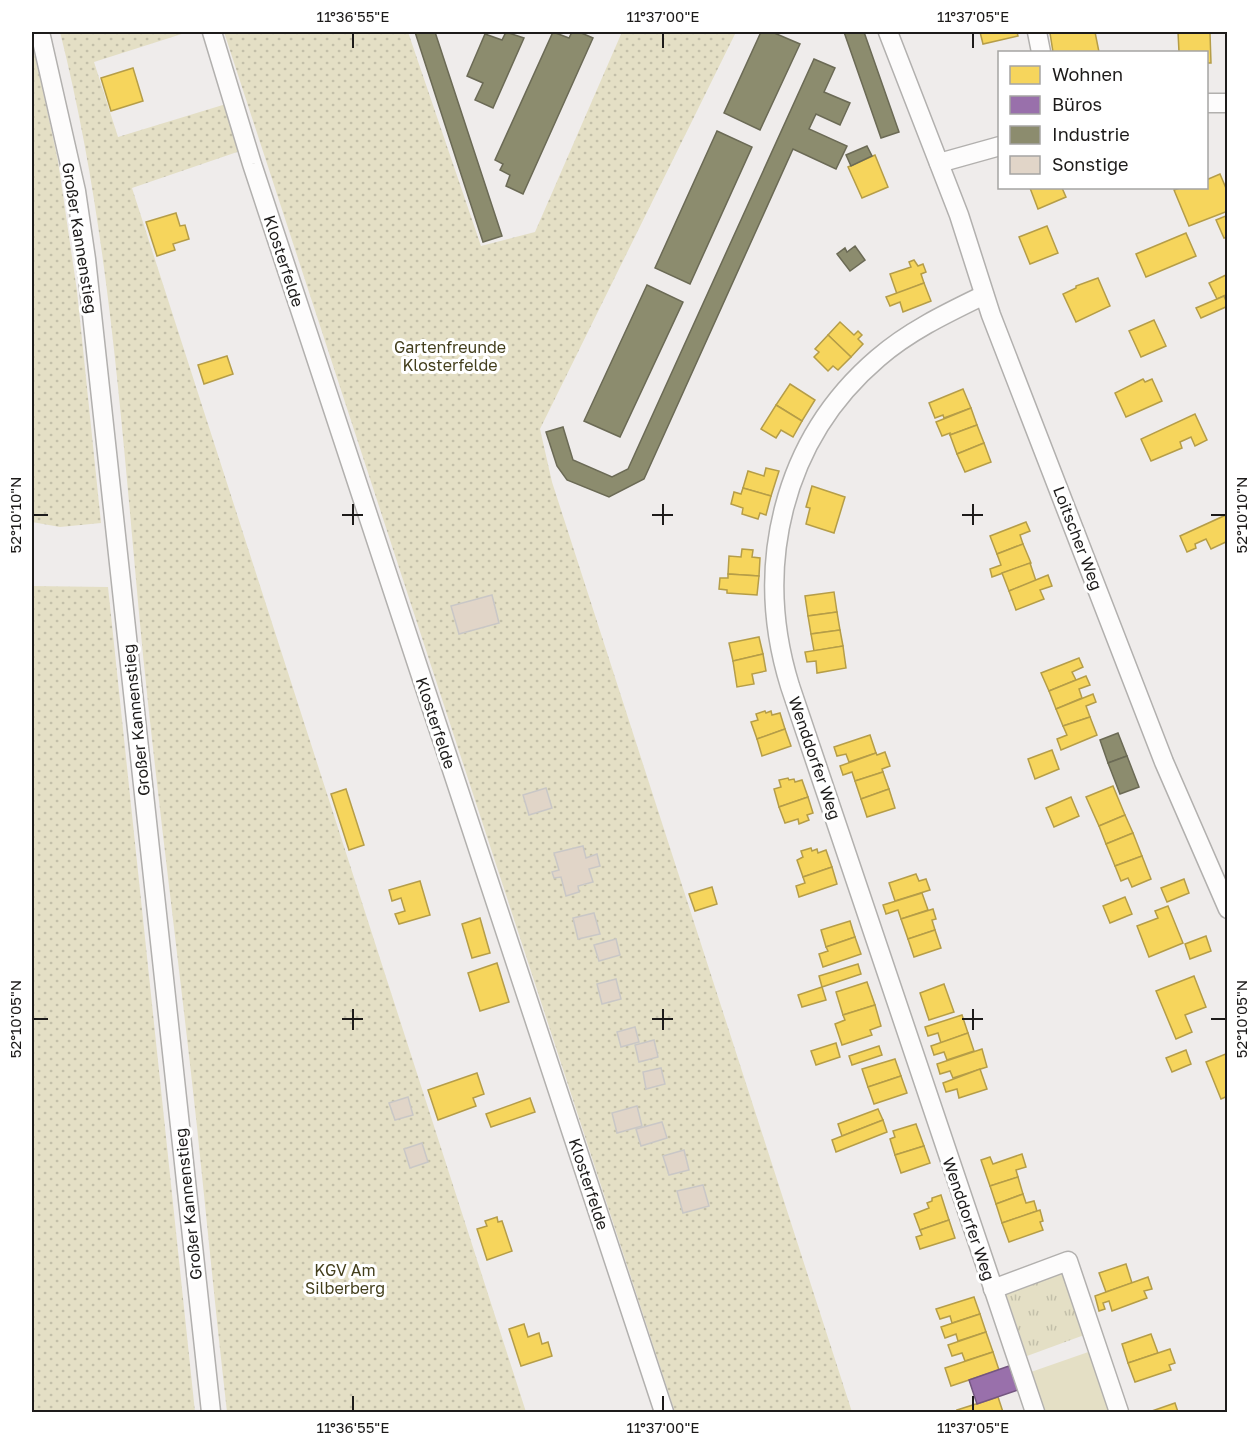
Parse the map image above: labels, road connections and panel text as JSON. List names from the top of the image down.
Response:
{
  "streets": {
    "street": [
      "Großer Kannenstieg",
      "Klosterfelde",
      "Loitscher Weg",
      "Wenddorfer Weg"
    ]
  },
  "crossings": [
    ["Loitscher Weg", "Wenddorfer Weg"]
  ],
  "parks": ["Gartenfreunde Klosterfelde", "KGV Am Silberberg"],
  "legend": [
    "Wohnen",
    "Büros",
    "Industrie",
    "Sonstige"
  ],
  "coordinates": [
    "11°36'55\"E",
    "11°37'00\"E",
    "11°37'05\"E",
    "52°10'10\"N",
    "52°10'05\"N"
  ]
}
